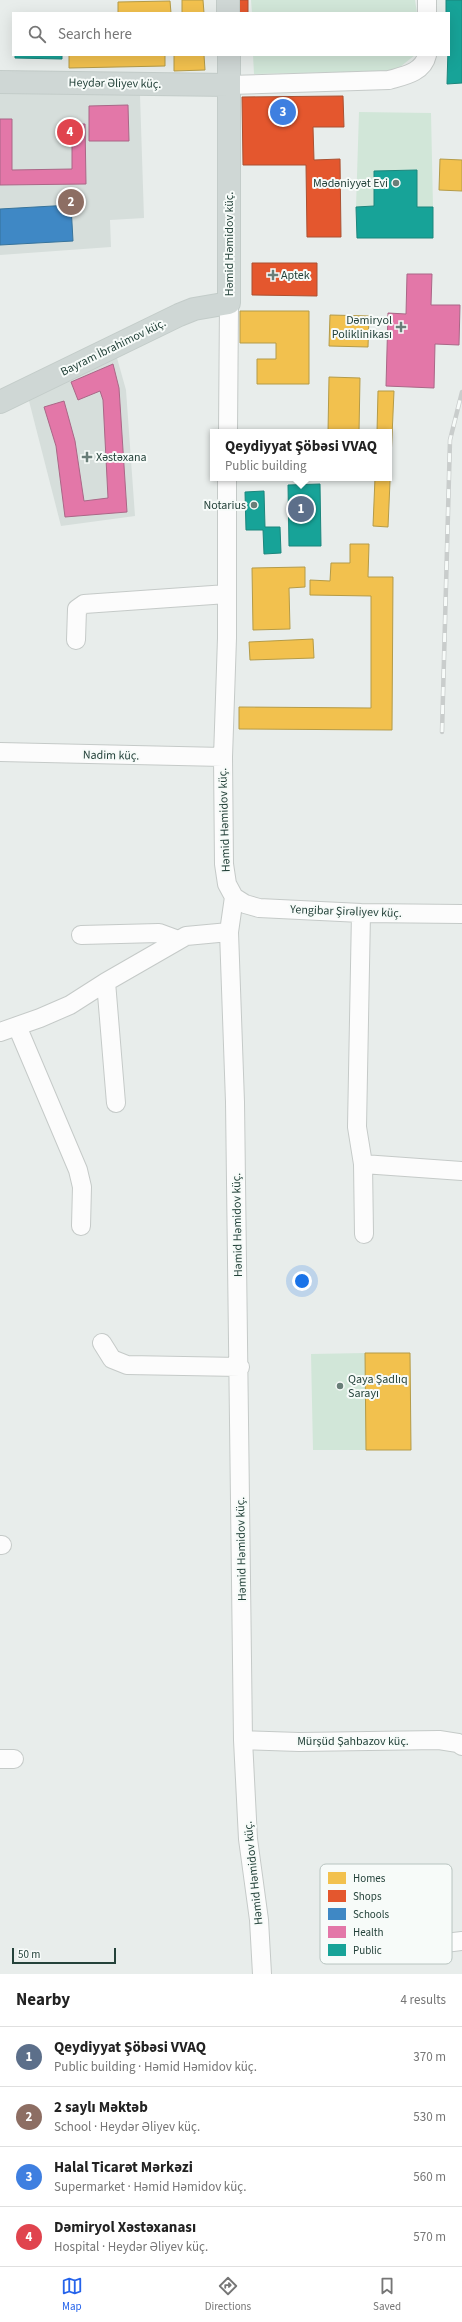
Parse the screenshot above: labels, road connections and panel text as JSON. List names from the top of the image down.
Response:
{
  "streets": {
    "main road": ["Heydər Əliyev küç.", "Həmid Həmidov küç.", "Bayram İbrahimov küç."],
    "street": ["Nadim küç.", "Yengibar Şirəliyev küç.", "Mürşüd Şahbazov küç."]
  },
  "crossings": [
    ["Heydər Əliyev küç.", "Həmid Həmidov küç."],
    ["Həmid Həmidov küç.", "Bayram İbrahimov küç."],
    ["Həmid Həmidov küç.", "Nadim küç."],
    ["Həmid Həmidov küç.", "Yengibar Şirəliyev küç."],
    ["Həmid Həmidov küç.", "Mürşüd Şahbazov küç."]
  ],
  "places": {
    "other": ["Mədəniyyət Evi", "Notarius", "Qaya Şadlıq Sarayı"],
    "health": ["Aptek", "Dəmiryol Poliklinikası", "Xəstəxana"]
  },
  "legend": [
    "Homes",
    "Shops",
    "Schools",
    "Health",
    "Public"
  ],
  "scale_bar": "50 m",
  "page": {
    "search": "Search here",
    "pins": [
      "3",
      "4",
      "2",
      "1"
    ],
    "popup": ["Qeydiyyat Şöbəsi VVAQ", "Public building"],
    "scale": "50 m",
    "heading": ["Nearby", "4 results"],
    "list": [
      {
        "mark": "1",
        "name": "Qeydiyyat Şöbəsi VVAQ",
        "note": "Public building · Həmid Həmidov küç.",
        "value": "370 m"
      },
      {
        "mark": "2",
        "name": "2 saylı Məktəb",
        "note": "School · Heydər Əliyev küç.",
        "value": "530 m"
      },
      {
        "mark": "3",
        "name": "Halal Ticarət Mərkəzi",
        "note": "Supermarket · Həmid Həmidov küç.",
        "value": "560 m"
      },
      {
        "mark": "4",
        "name": "Dəmiryol Xəstəxanası",
        "note": "Hospital · Heydər Əliyev küç.",
        "value": "570 m"
      }
    ],
    "nav": ["Map", "Directions", "Saved"]
  }
}
